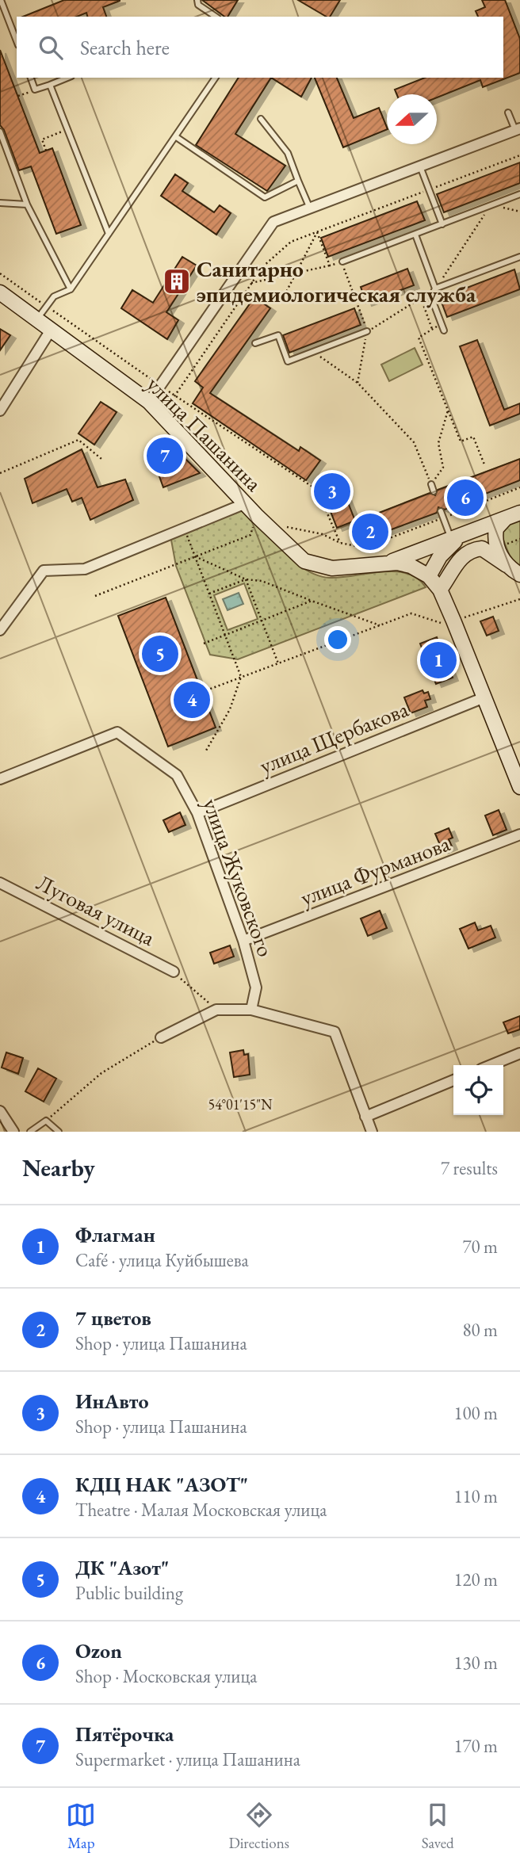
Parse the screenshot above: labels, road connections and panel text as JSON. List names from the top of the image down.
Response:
{
  "streets": {
    "main road": ["улица Пашанина"],
    "street": [
      "улица Щербакова",
      "улица Фурманова",
      "улица Жуковского",
      "Луговая улица"
    ]
  },
  "crossings": [
    ["улица Щербакова", "улица Жуковского"],
    ["улица Фурманова", "улица Жуковского"]
  ],
  "places": {
    "building": ["Санитарно эпидемиологическая служба"]
  },
  "north": "left",
  "page": {
    "search": "Search here",
    "pins": [
      "7",
      "3",
      "6",
      "2",
      "5",
      "1",
      "4"
    ],
    "heading": ["Nearby", "7 results"],
    "list": [
      {
        "mark": "1",
        "name": "Флагман",
        "note": "Café · улица Куйбышева",
        "value": "70 m"
      },
      {
        "mark": "2",
        "name": "7 цветов",
        "note": "Shop · улица Пашанина",
        "value": "80 m"
      },
      {
        "mark": "3",
        "name": "ИнАвто",
        "note": "Shop · улица Пашанина",
        "value": "100 m"
      },
      {
        "mark": "4",
        "name": "КДЦ НАК \"АЗОТ\"",
        "note": "Theatre · Малая Московская улица",
        "value": "110 m"
      },
      {
        "mark": "5",
        "name": "ДК \"Азот\"",
        "note": "Public building",
        "value": "120 m"
      },
      {
        "mark": "6",
        "name": "Ozon",
        "note": "Shop · Московская улица",
        "value": "130 m"
      },
      {
        "mark": "7",
        "name": "Пятёрочка",
        "note": "Supermarket · улица Пашанина",
        "value": "170 m"
      }
    ],
    "nav": ["Map", "Directions", "Saved"]
  },
  "coordinates": ["54°01'15\"N"]
}
